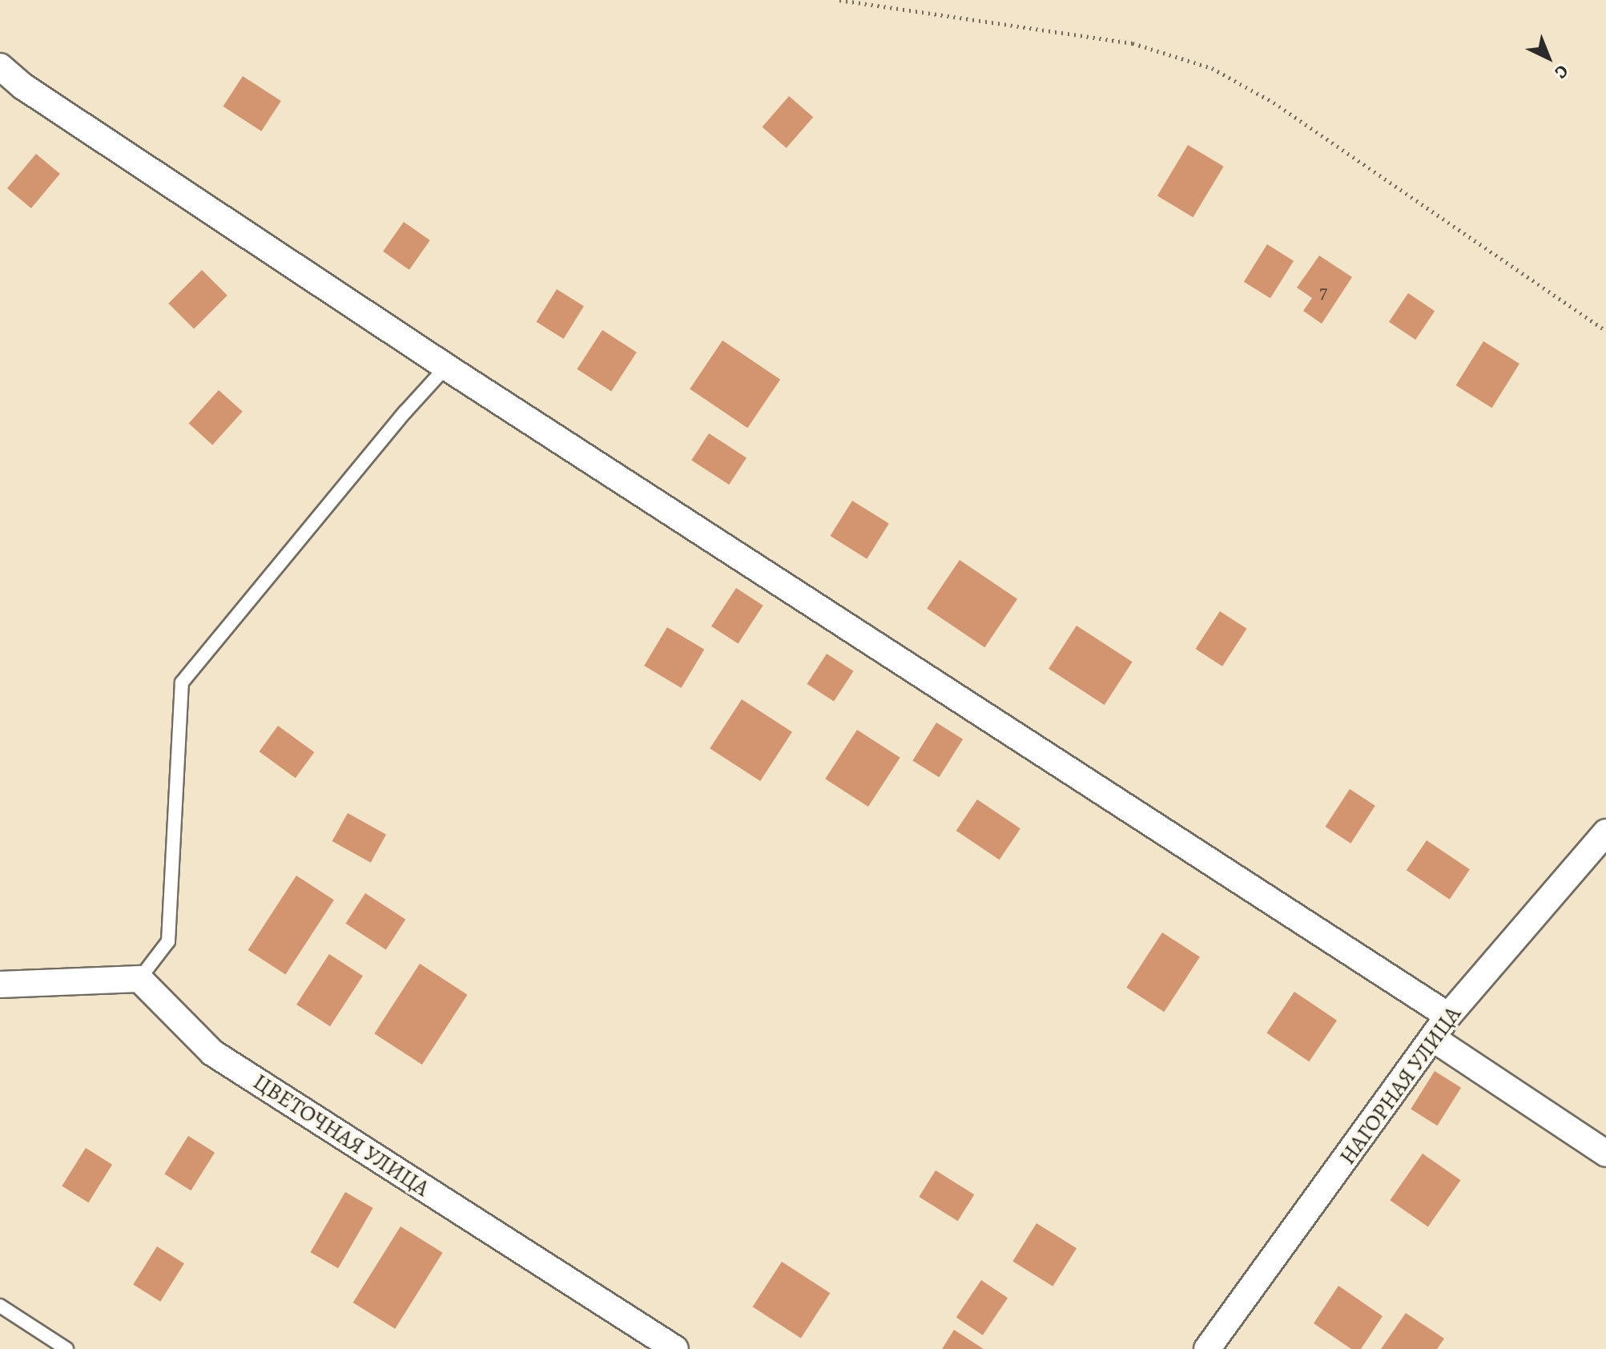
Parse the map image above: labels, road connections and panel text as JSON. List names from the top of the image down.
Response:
{
  "streets": {
    "street": ["НАГОРНАЯ УЛИЦА", "ЦВЕТОЧНАЯ УЛИЦА"]
  },
  "house_numbers": ["7"],
  "north": "bottom right"
}
